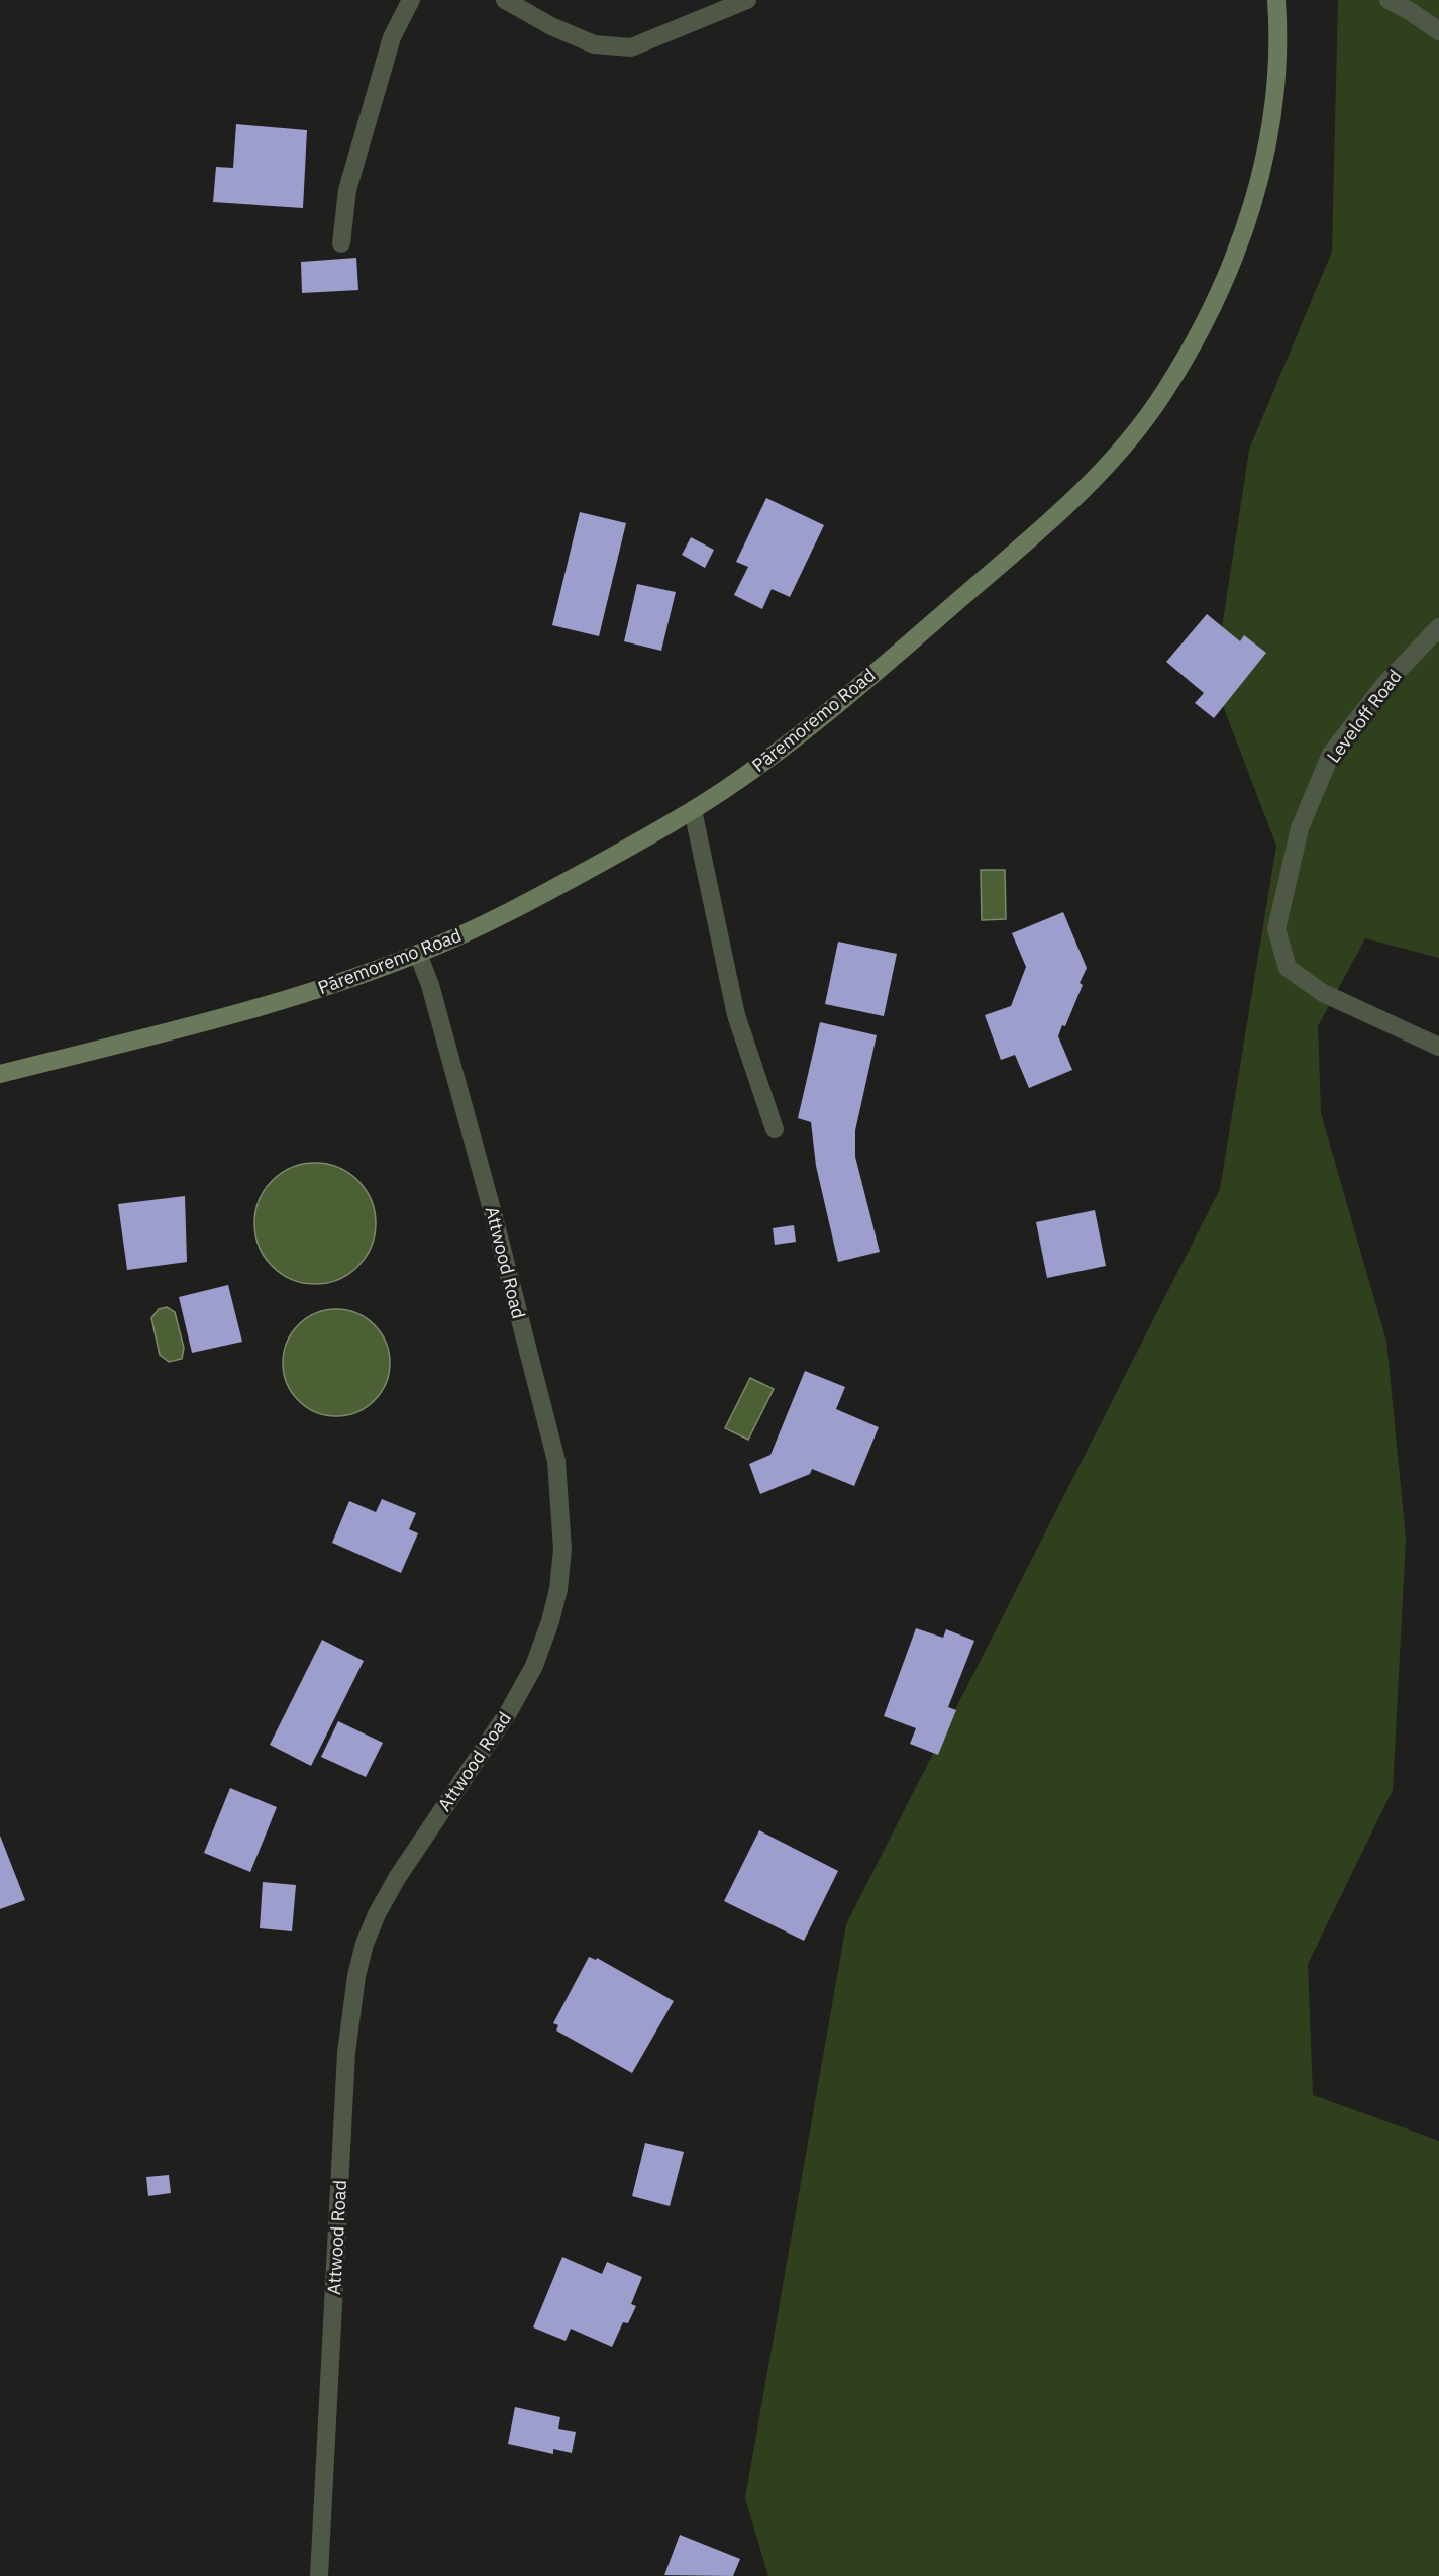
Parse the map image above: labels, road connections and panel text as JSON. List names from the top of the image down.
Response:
{
  "streets": {
    "street": ["Leveloff Road", "Pāremoremo Road", "Attwood Road"]
  },
  "crossings": [
    ["Pāremoremo Road", "Attwood Road"]
  ]
}
